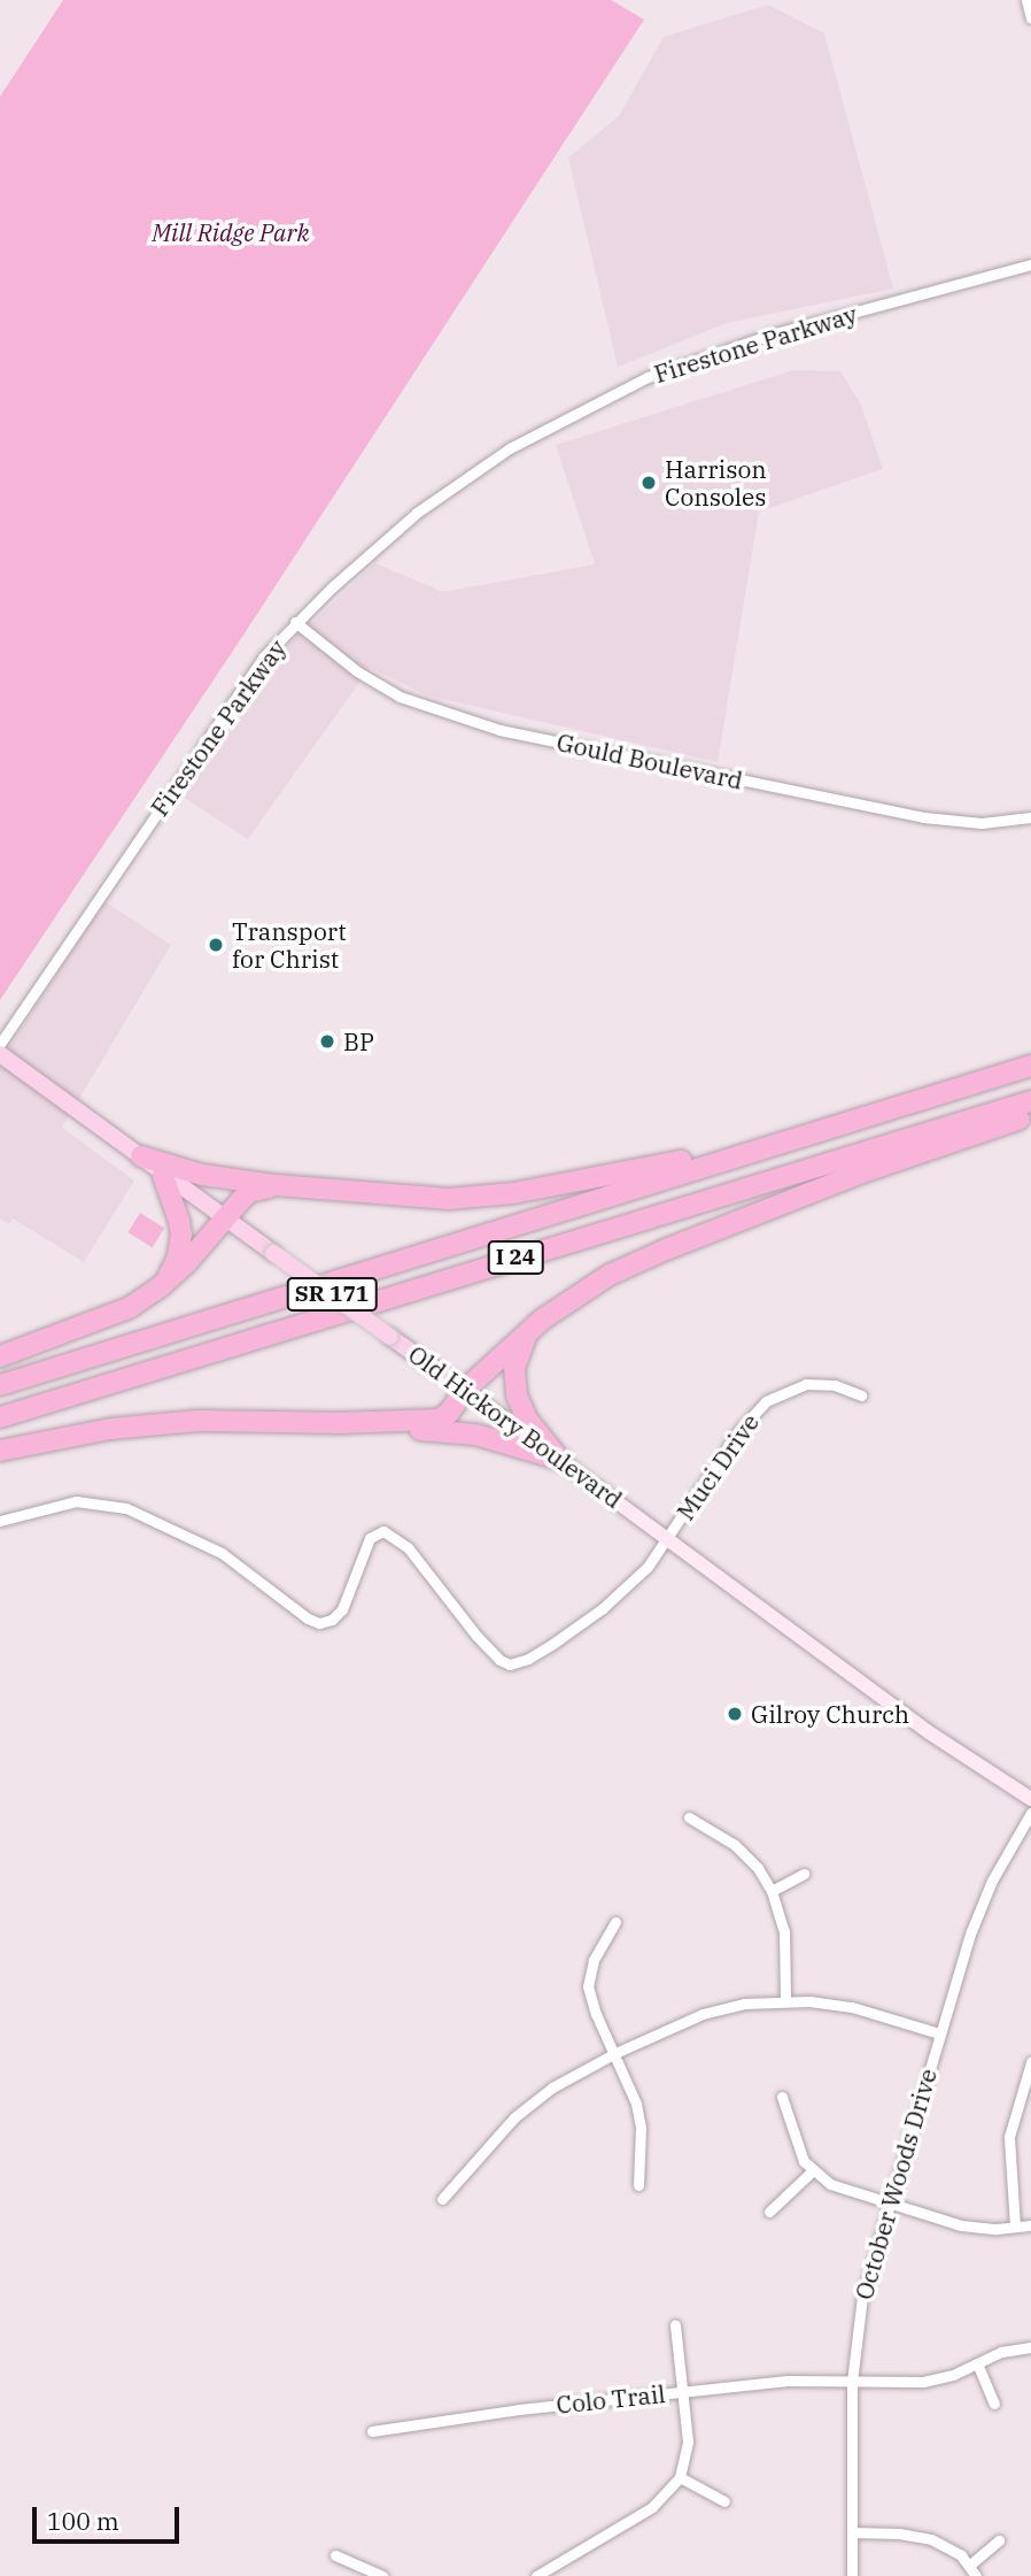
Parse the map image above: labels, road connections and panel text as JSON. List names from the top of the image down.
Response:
{
  "streets": {
    "highway": ["I 24"],
    "main road": ["SR 171", "Old Hickory Boulevard"],
    "street": [
      "Firestone Parkway",
      "Gould Boulevard",
      "Muci Drive",
      "October Woods Drive",
      "Colo Trail"
    ]
  },
  "crossings": [
    ["Firestone Parkway", "Gould Boulevard"],
    ["Old Hickory Boulevard", "Muci Drive"],
    ["October Woods Drive", "Colo Trail"]
  ],
  "parks": ["Mill Ridge Park"],
  "places": [
    "Harrison Consoles",
    "Transport for Christ",
    "BP",
    "Gilroy Church"
  ],
  "scale_bar": "100 m"
}
